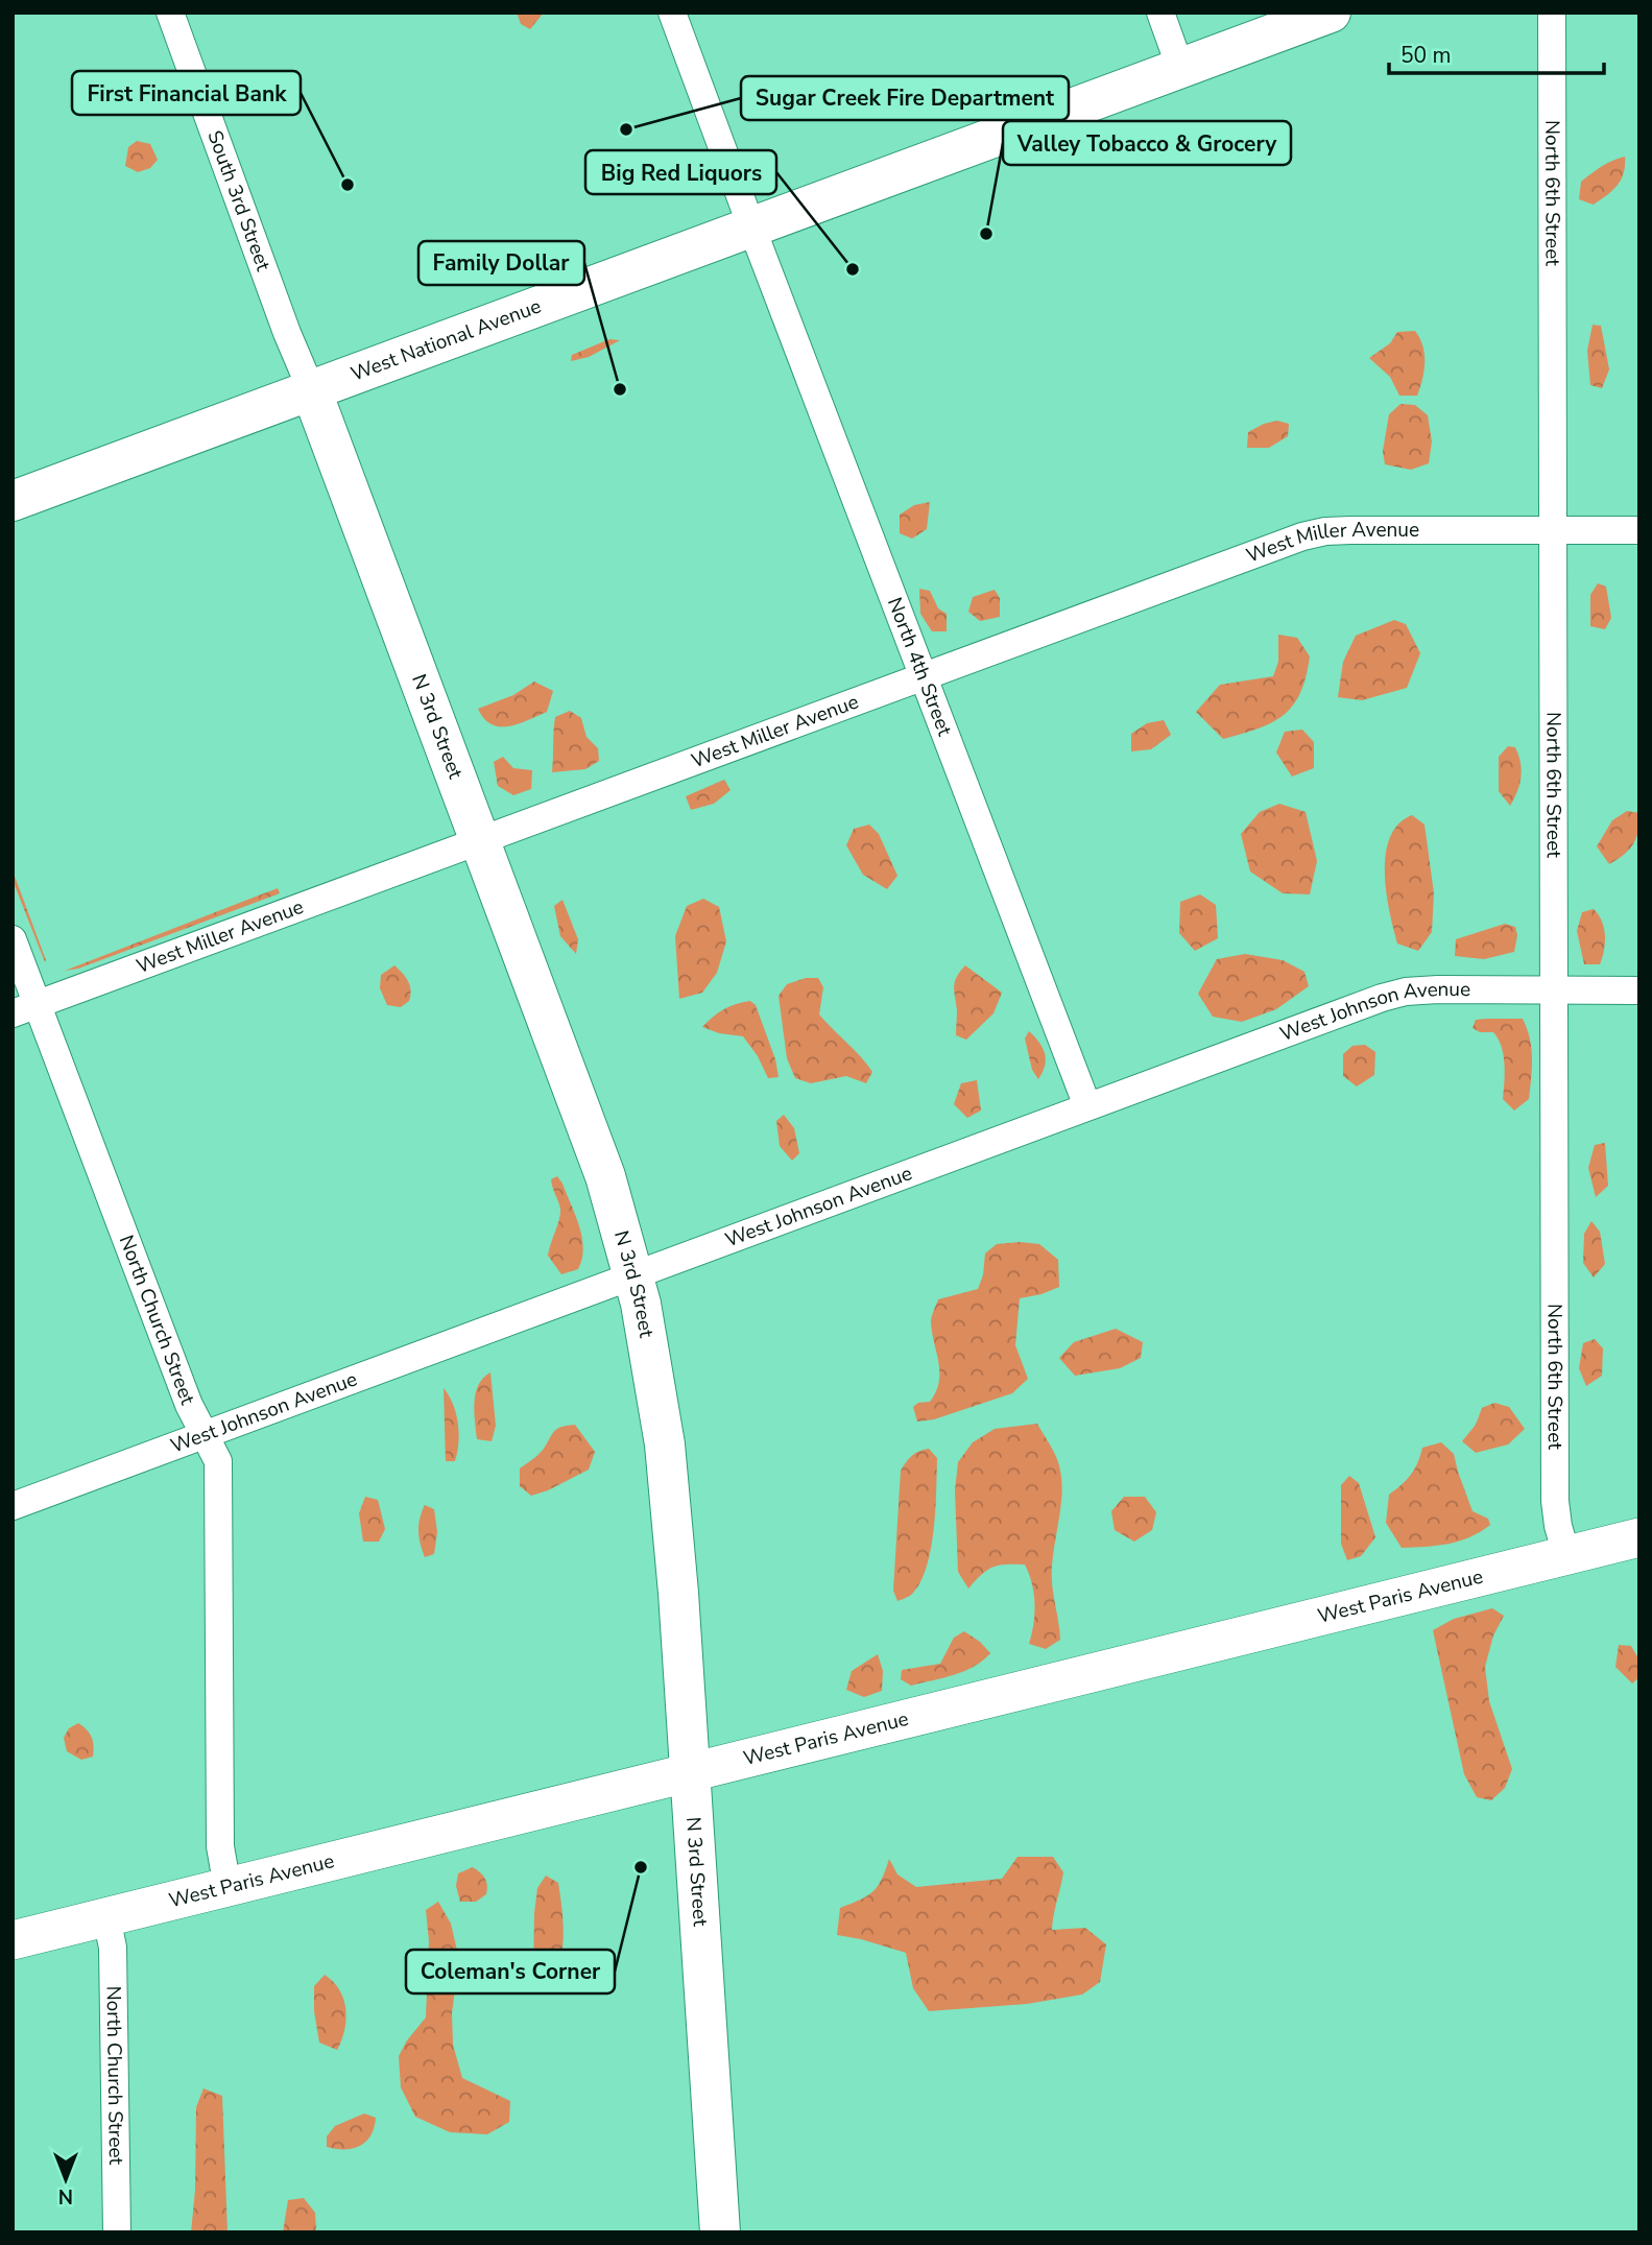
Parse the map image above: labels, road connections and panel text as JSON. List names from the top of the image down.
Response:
{
  "streets": {
    "main road": ["West National Avenue", "N 3rd Street", "West Paris Avenue"],
    "street": [
      "North 6th Street",
      "South 3rd Street",
      "West Miller Avenue",
      "North 4th Street",
      "West Johnson Avenue",
      "North Church Street"
    ]
  },
  "crossings": [
    ["North 6th Street", "West Miller Avenue"],
    ["North 6th Street", "West Johnson Avenue"],
    ["North 6th Street", "West Paris Avenue"],
    ["South 3rd Street", "West National Avenue"],
    ["South 3rd Street", "N 3rd Street"],
    ["West National Avenue", "North 4th Street"],
    ["West National Avenue", "N 3rd Street"],
    ["West Miller Avenue", "North 4th Street"],
    ["West Miller Avenue", "N 3rd Street"],
    ["West Miller Avenue", "North Church Street"],
    ["North 4th Street", "West Johnson Avenue"],
    ["N 3rd Street", "West Johnson Avenue"],
    ["N 3rd Street", "West Paris Avenue"],
    ["West Johnson Avenue", "North Church Street"],
    ["North Church Street", "West Paris Avenue"]
  ],
  "places": [
    "Sugar Creek Fire Department",
    "First Financial Bank",
    "Valley Tobacco & Grocery",
    "Big Red Liquors",
    "Family Dollar",
    "Coleman's Corner"
  ],
  "scale_bar": "50 m",
  "north": "bottom"
}
